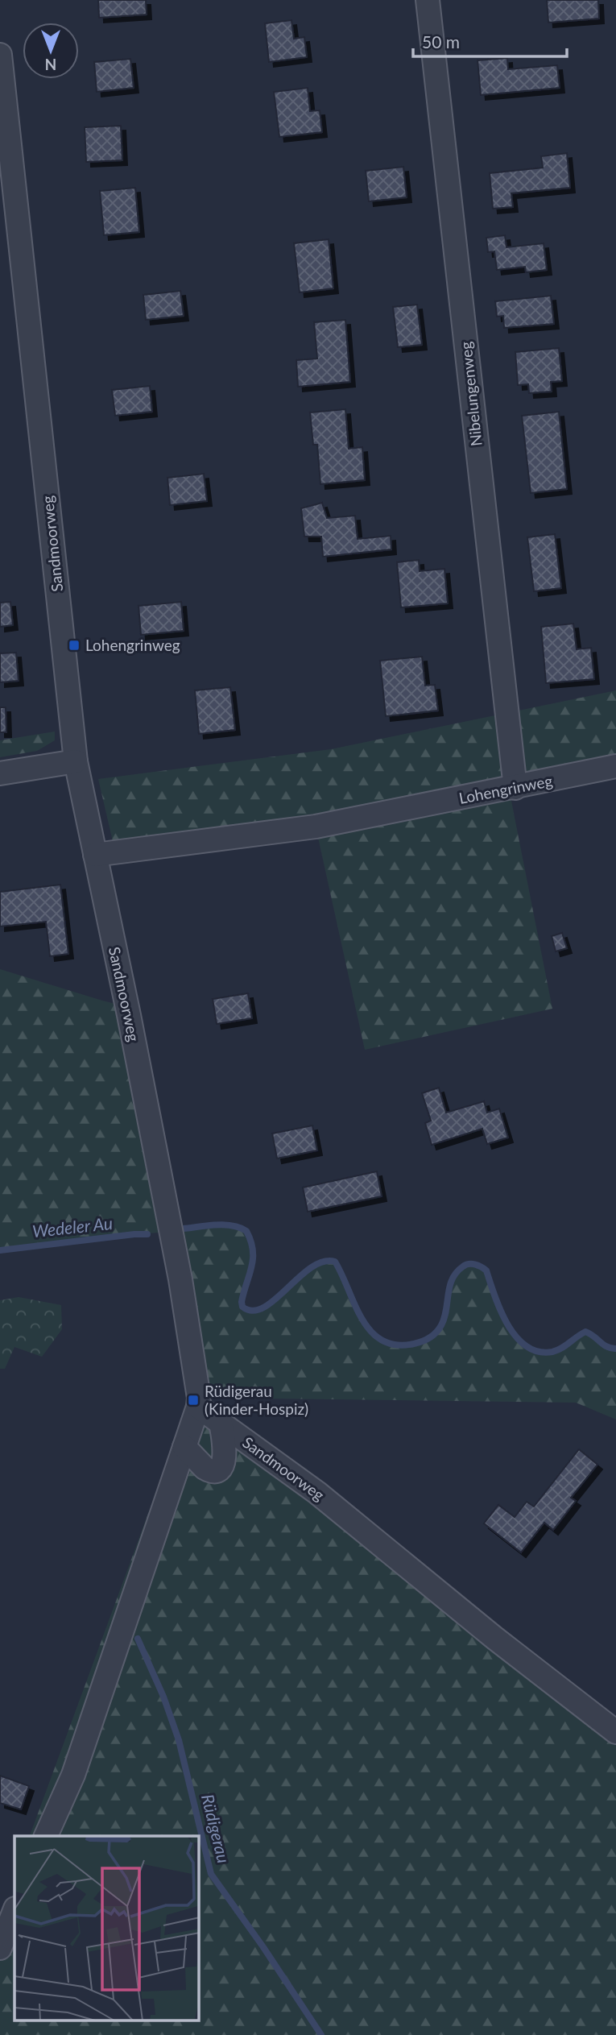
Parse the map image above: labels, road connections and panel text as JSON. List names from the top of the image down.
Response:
{
  "streets": {
    "street": ["Nibelungenweg", "Sandmoorweg", "Lohengrinweg"]
  },
  "crossings": [
    ["Nibelungenweg", "Lohengrinweg"],
    ["Sandmoorweg", "Lohengrinweg"]
  ],
  "water": ["Wedeler Au", "Rüdigerau"],
  "places": {
    "transit": ["Lohengrinweg", "Rüdigerau (Kinder-Hospiz)"]
  },
  "scale_bar": "50 m",
  "north": "bottom"
}
